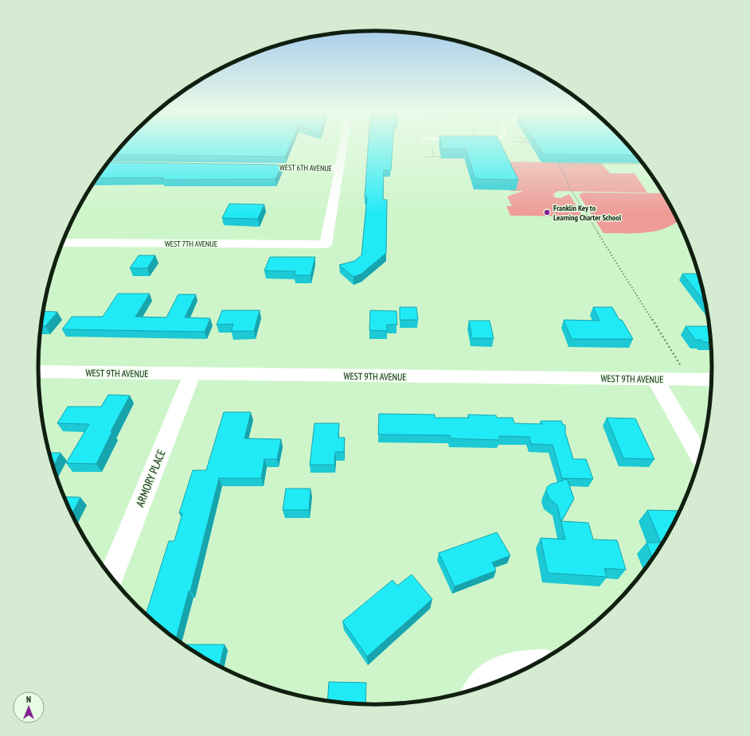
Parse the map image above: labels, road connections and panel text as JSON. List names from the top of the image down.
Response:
{
  "streets": {
    "street": [
      "WEST 6TH AVENUE",
      "WEST 7TH AVENUE",
      "WEST 9TH AVENUE",
      "ARMORY PLACE"
    ]
  },
  "crossings": [
    ["WEST 6TH AVENUE", "WEST 7TH AVENUE"],
    ["WEST 9TH AVENUE", "ARMORY PLACE"]
  ],
  "places": ["Franklin Key to Learning Charter School"],
  "north": "top"
}
